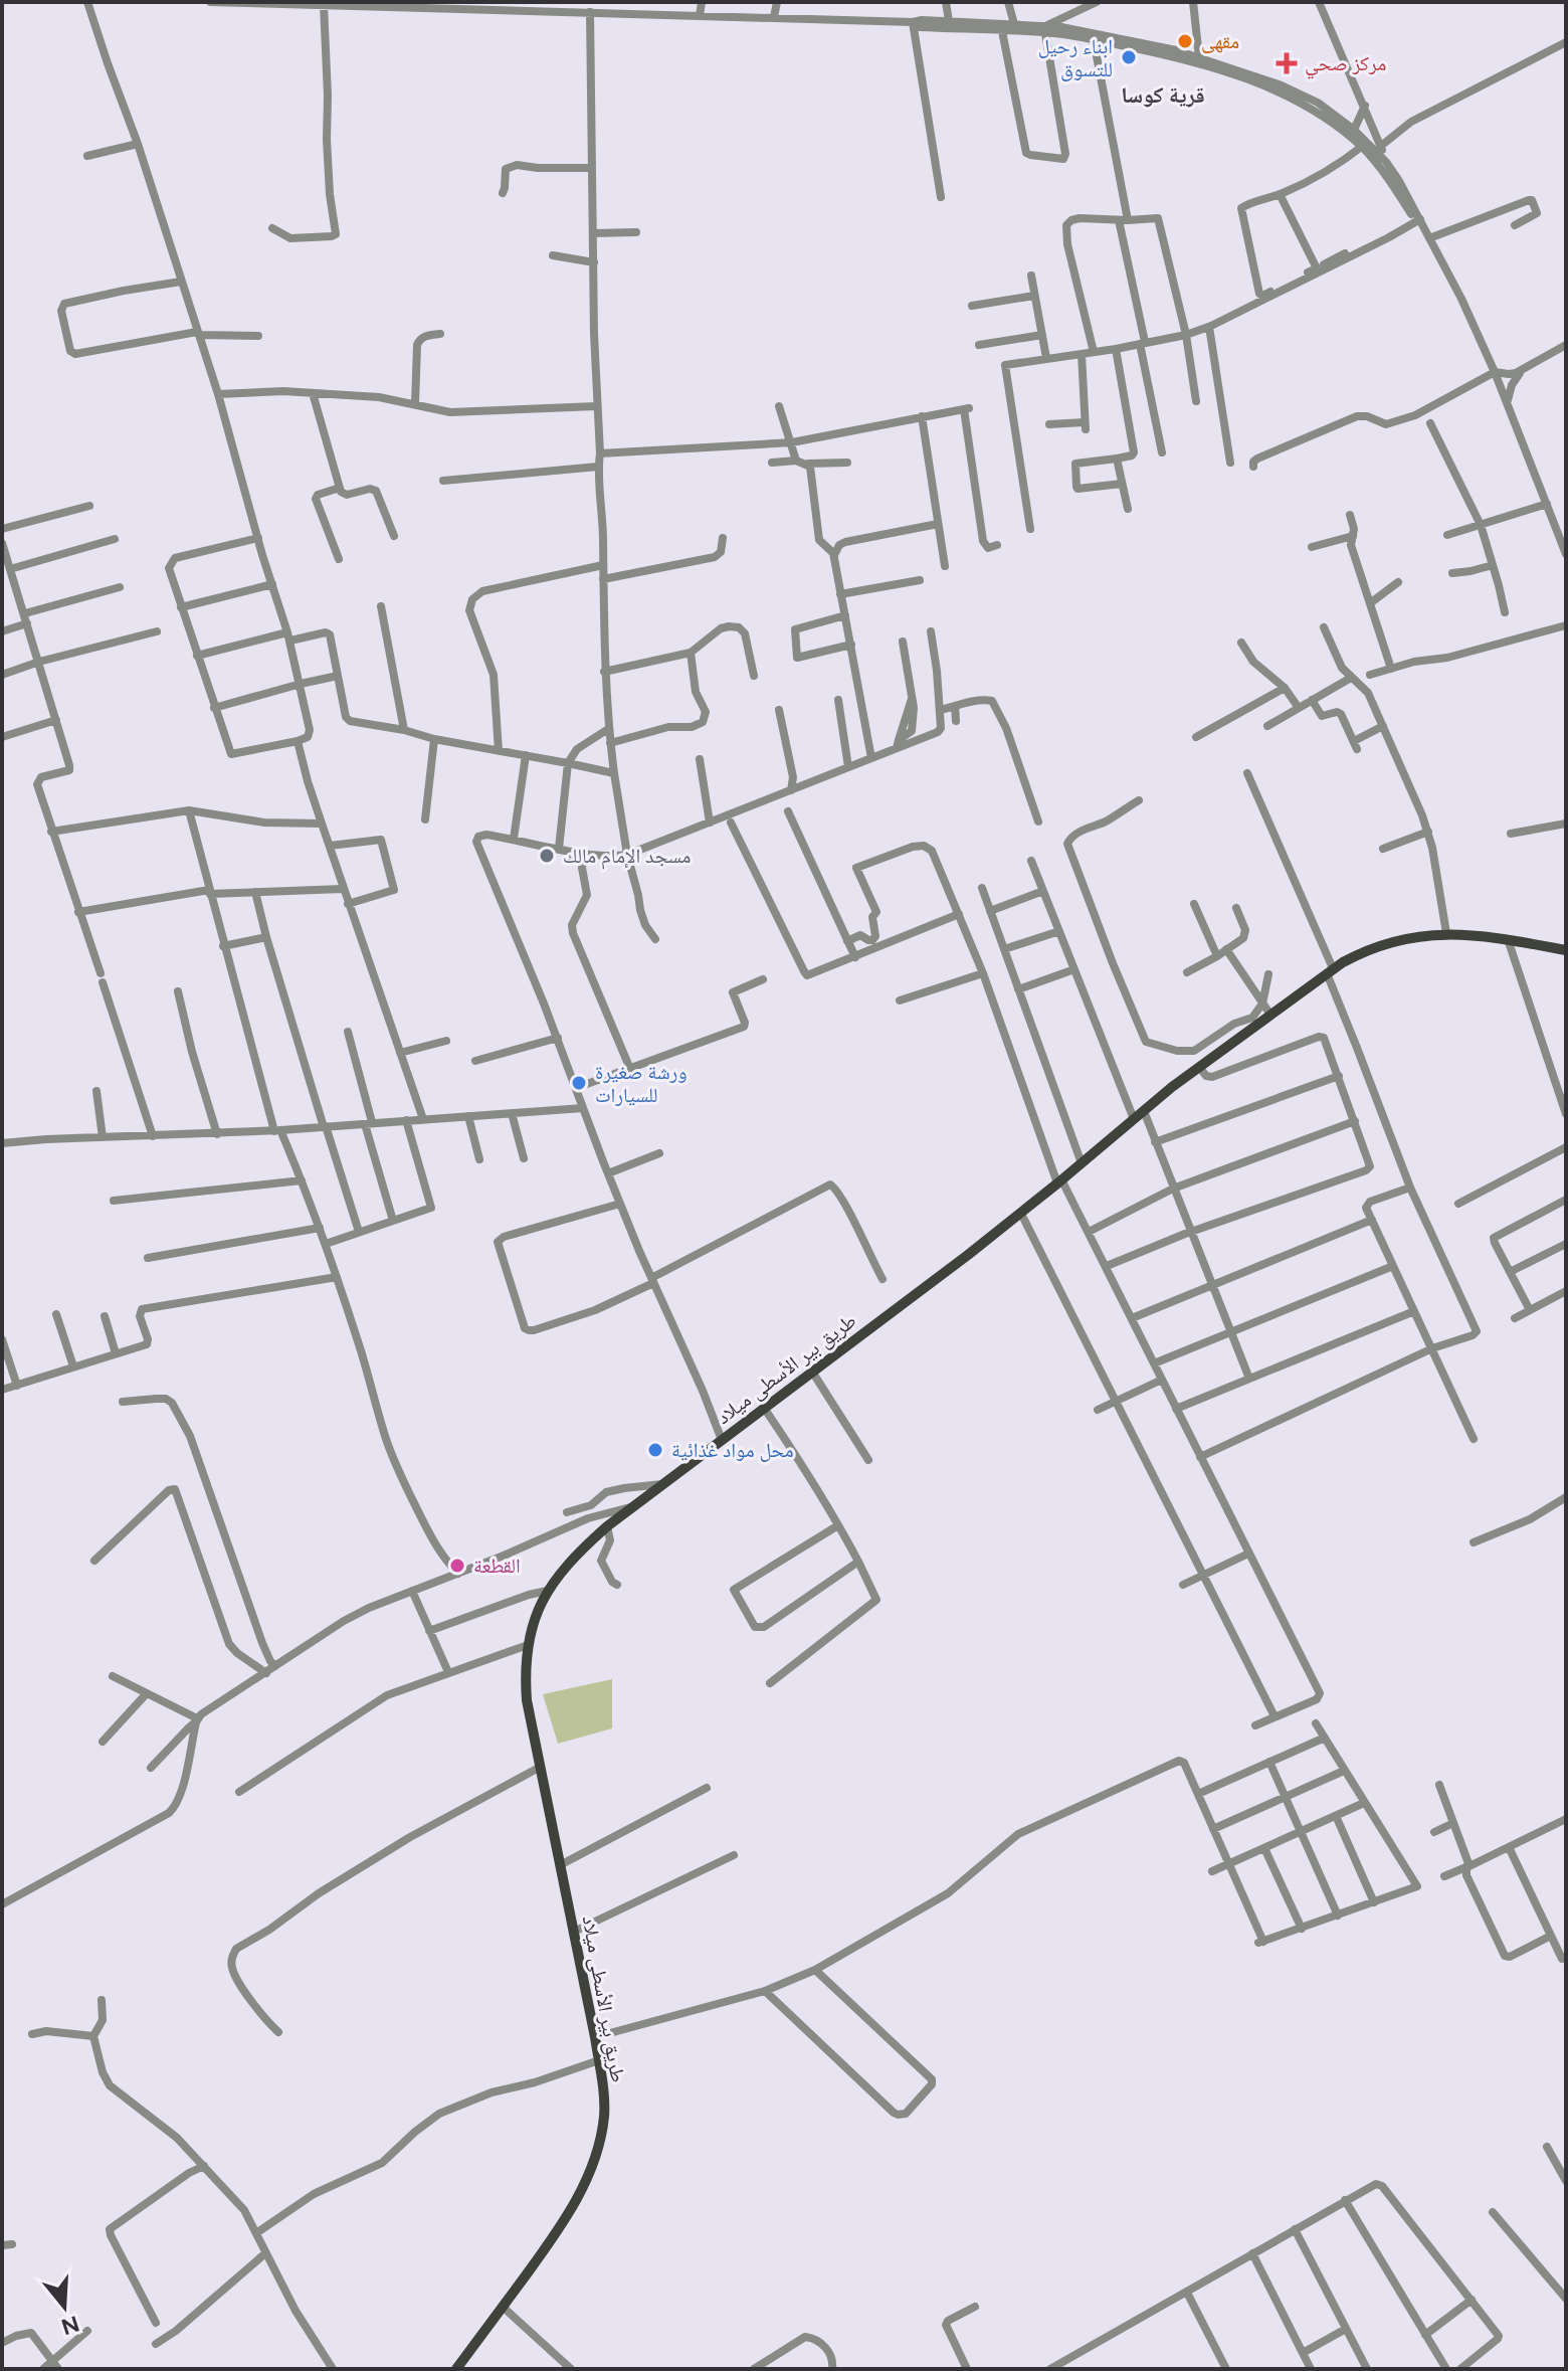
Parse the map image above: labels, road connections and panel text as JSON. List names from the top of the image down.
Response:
{
  "streets": {
    "main road": ["طريق بير الأسطى ميلاد"]
  },
  "districts": ["قرية كوسا"],
  "places": {
    "other": [
      "مقهى",
      "ابناء رحيل للتسوق",
      "مسجد الإمام مالك",
      "ورشة صغيرة للسيارات",
      "محل مواد غذائية",
      "القطعة"
    ],
    "health": ["مركز صحي"]
  },
  "north": "bottom"
}
